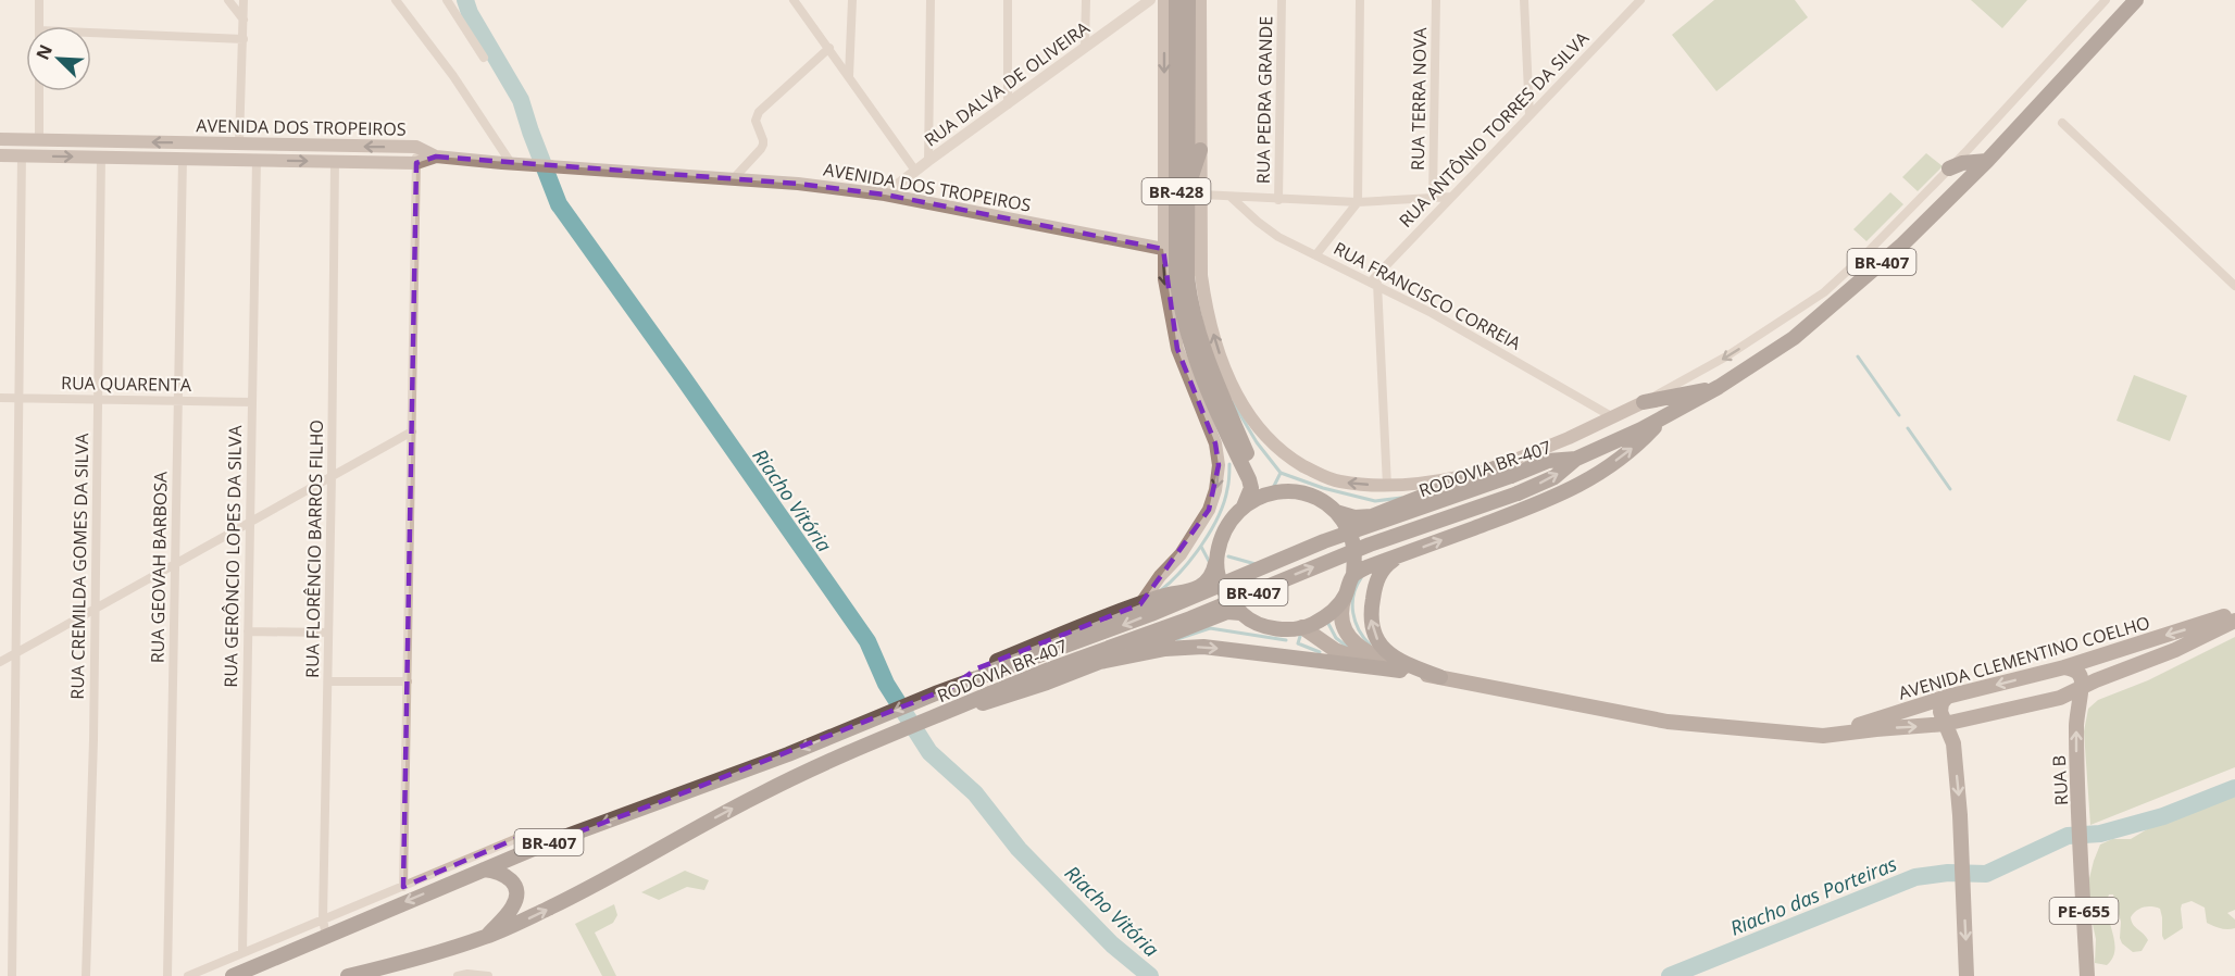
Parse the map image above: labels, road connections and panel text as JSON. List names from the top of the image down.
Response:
{
  "streets": {
    "highway": ["BR-428", "BR-407", "RODOVIA BR-407"],
    "main road": [
      "AVENIDA DOS TROPEIROS",
      "AVENIDA CLEMENTINO COELHO",
      "RUA B",
      "PE-655"
    ],
    "street": [
      "RUA DALVA DE OLIVEIRA",
      "RUA TERRA NOVA",
      "RUA PEDRA GRANDE",
      "RUA ANTÔNIO TORRES DA SILVA",
      "RUA FRANCISCO CORREIA",
      "RUA QUARENTA",
      "RUA FLORÊNCIO BARROS FILHO",
      "RUA GERÔNCIO LOPES DA SILVA",
      "RUA CREMILDA GOMES DA SILVA",
      "RUA GEOVAH BARBOSA"
    ]
  },
  "crossings": [
    ["RUA DALVA DE OLIVEIRA", "AVENIDA DOS TROPEIROS"],
    ["AVENIDA DOS TROPEIROS", "RUA FLORÊNCIO BARROS FILHO"],
    ["AVENIDA DOS TROPEIROS", "RUA GERÔNCIO LOPES DA SILVA"],
    ["AVENIDA DOS TROPEIROS", "RUA CREMILDA GOMES DA SILVA"],
    ["AVENIDA DOS TROPEIROS", "RUA GEOVAH BARBOSA"],
    ["RUA ANTÔNIO TORRES DA SILVA", "RUA FRANCISCO CORREIA"],
    ["BR-428", "BR-407"],
    ["BR-428", "AVENIDA CLEMENTINO COELHO"],
    ["BR-407", "RODOVIA BR-407"],
    ["BR-407", "RUA FLORÊNCIO BARROS FILHO"],
    ["BR-407", "AVENIDA CLEMENTINO COELHO"],
    ["RUA QUARENTA", "RUA GERÔNCIO LOPES DA SILVA"],
    ["RUA QUARENTA", "RUA CREMILDA GOMES DA SILVA"],
    ["RUA QUARENTA", "RUA GEOVAH BARBOSA"],
    ["AVENIDA CLEMENTINO COELHO", "RUA B"]
  ],
  "water": ["Riacho Vitória", "Riacho das Porteiras"],
  "north": "top left"
}
